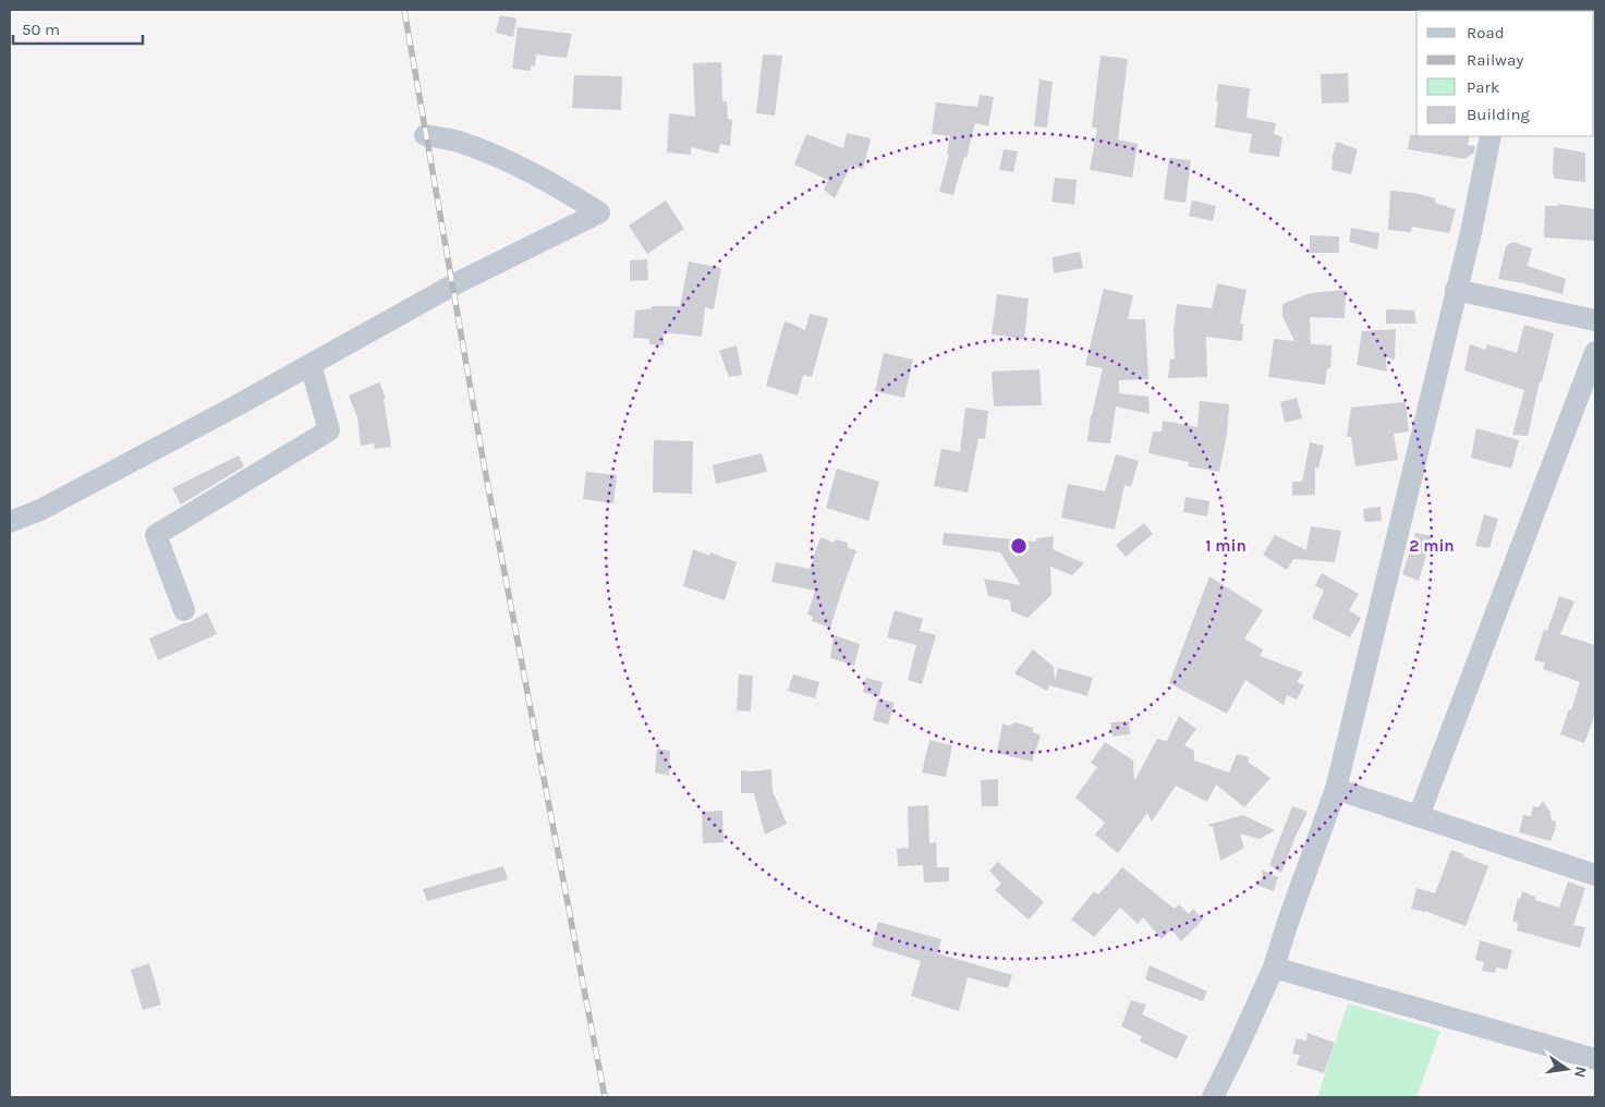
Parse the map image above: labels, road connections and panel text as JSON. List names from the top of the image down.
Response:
{
  "legend": [
    "Road",
    "Railway",
    "Park",
    "Building"
  ],
  "scale_bar": "50 m",
  "north": "right",
  "rings": ["1 min", "2 min"]
}
